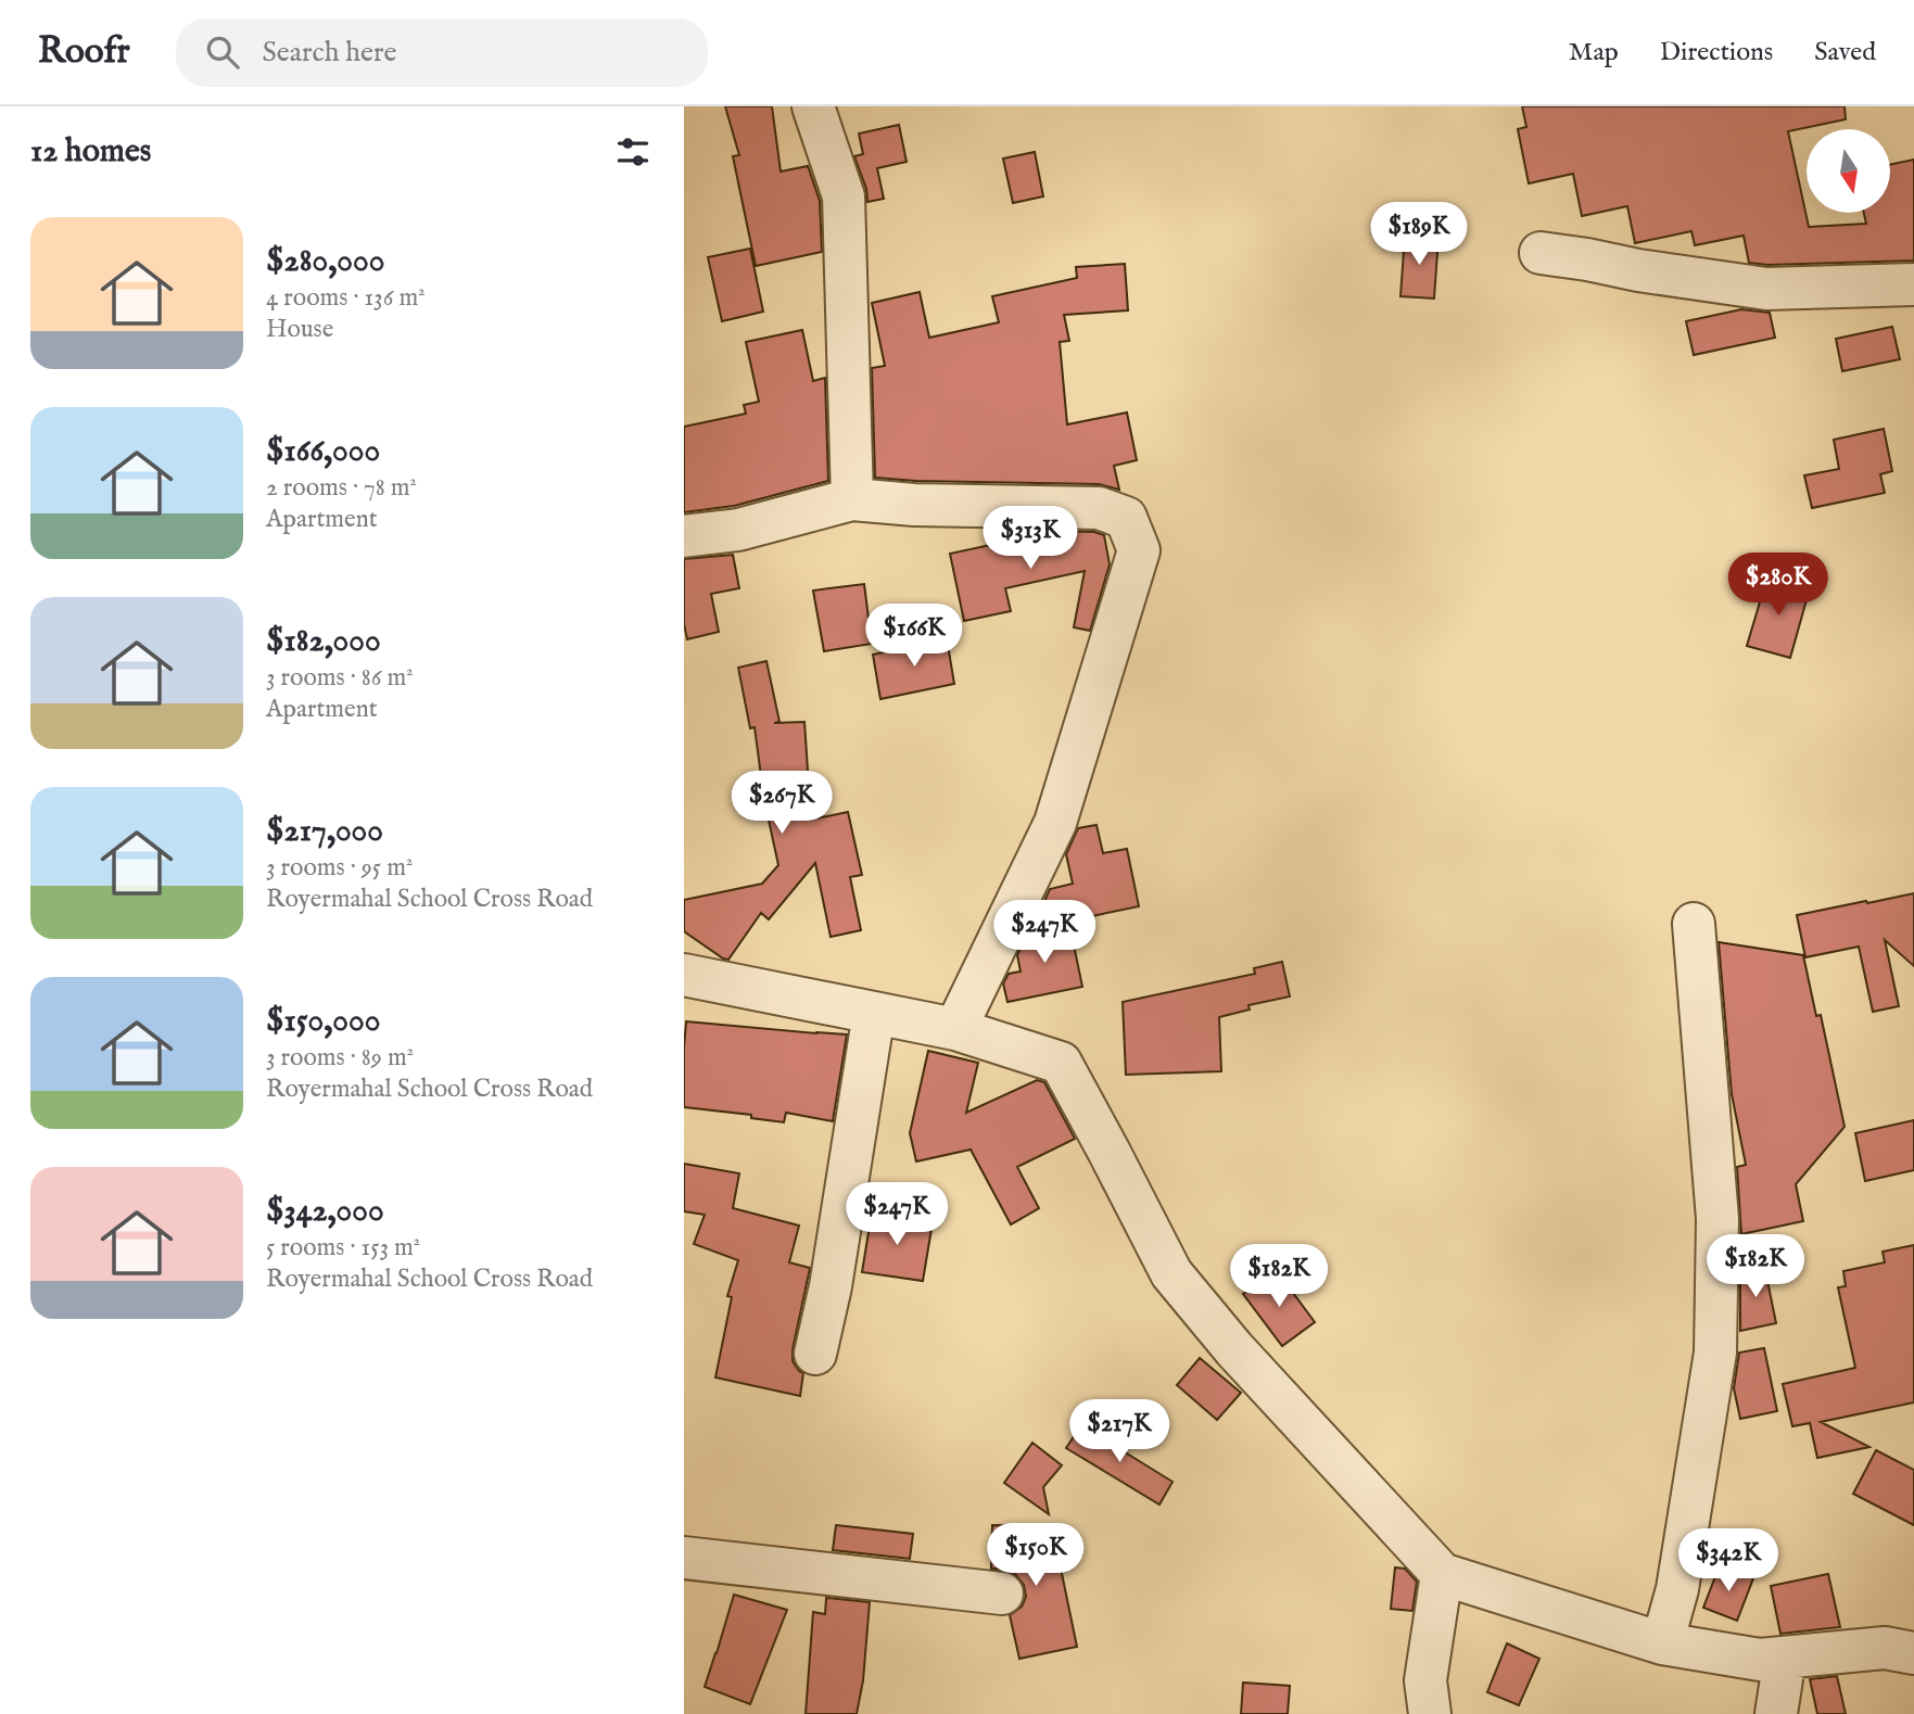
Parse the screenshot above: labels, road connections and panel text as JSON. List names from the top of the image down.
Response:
{
  "north": "bottom",
  "page": {
    "header": "Roofr",
    "search": "Search here",
    "nav": ["Map", "Directions", "Saved"],
    "heading": "12 homes",
    "list": [
      {
        "name": "$280,000",
        "note": "4 rooms · 136 m² · House"
      },
      {
        "name": "$166,000",
        "note": "2 rooms · 78 m² · Apartment"
      },
      {
        "name": "$182,000",
        "note": "3 rooms · 86 m² · Apartment"
      },
      {
        "name": "$217,000",
        "note": "3 rooms · 95 m² · Royermahal School Cross Road"
      },
      {
        "name": "$150,000",
        "note": "3 rooms · 89 m² · Royermahal School Cross Road"
      },
      {
        "name": "$342,000",
        "note": "5 rooms · 153 m² · Royermahal School Cross Road"
      }
    ],
    "price": [
      "$189K",
      "$313K",
      "$280K",
      "$166K",
      "$267K",
      "$247K",
      "$247K",
      "$182K",
      "$182K",
      "$217K",
      "$150K",
      "$342K"
    ]
  }
}
